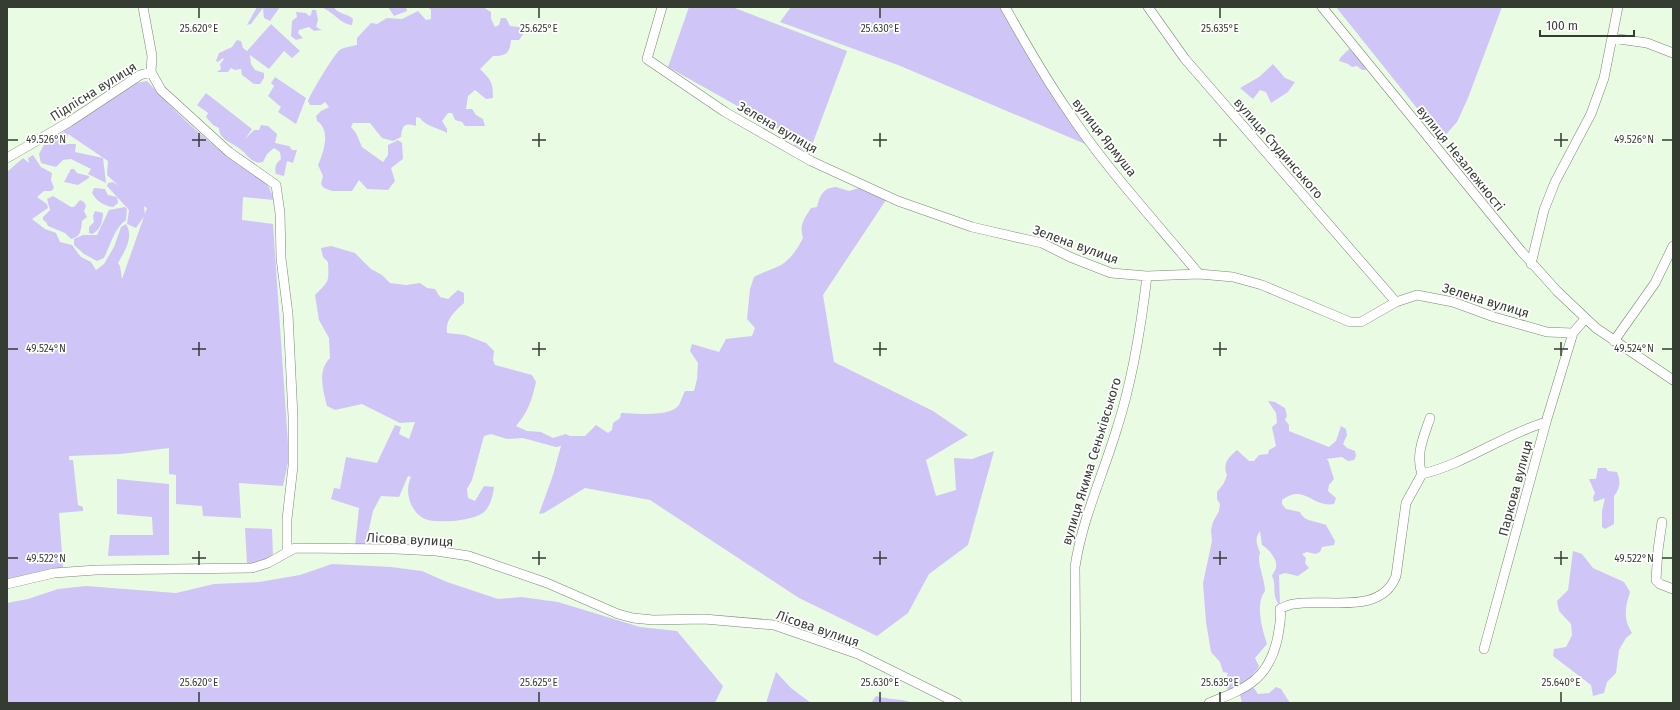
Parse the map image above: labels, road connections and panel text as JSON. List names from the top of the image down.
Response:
{
  "streets": {
    "street": [
      "Підлісна вулиця",
      "Зелена вулиця",
      "вулиця Ярмуша",
      "вулиця Студинського",
      "вулиця Незалежності",
      "вулиця Якима Сеньківського",
      "Паркова вулиця",
      "Лісова вулиця"
    ]
  },
  "crossings": [
    ["Зелена вулиця", "вулиця Ярмуша"],
    ["Зелена вулиця", "вулиця Студинського"],
    ["Зелена вулиця", "вулиця Якима Сеньківського"],
    ["Зелена вулиця", "Паркова вулиця"]
  ],
  "scale_bar": "100 m",
  "coordinates": [
    "25.620°E",
    "25.625°E",
    "25.630°E",
    "25.635°E",
    "49.526°N",
    "49.524°N",
    "49.522°N",
    "25.640°E"
  ]
}
